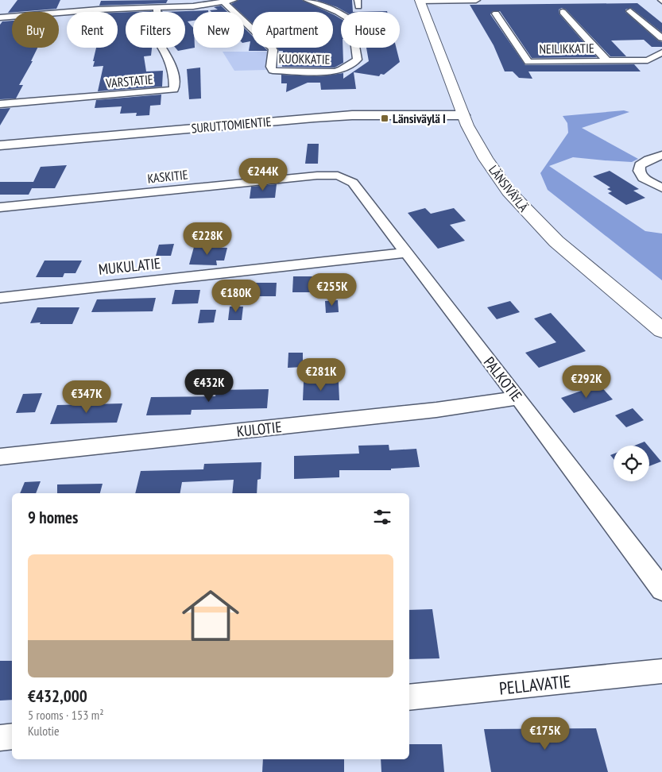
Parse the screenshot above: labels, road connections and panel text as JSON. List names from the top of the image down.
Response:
{
  "streets": {
    "main road": ["LÄNSIVÄYLÄ"],
    "street": [
      "NEILIKKATIE",
      "KUOKKATIE",
      "VARSTATIE",
      "SURUTTOMIENTIE",
      "KASKITIE",
      "MUKULATIE",
      "PALKOTIE",
      "KULOTIE",
      "PELLAVATIE"
    ]
  },
  "crossings": [
    ["SURUTTOMIENTIE", "LÄNSIVÄYLÄ"],
    ["KASKITIE", "PALKOTIE"],
    ["MUKULATIE", "PALKOTIE"],
    ["PALKOTIE", "KULOTIE"]
  ],
  "places": {
    "transit": ["Länsiväylä I"]
  },
  "page": {
    "chip": [
      "Buy",
      "Rent",
      "Filters",
      "New",
      "Apartment",
      "House"
    ],
    "price": [
      "€244K",
      "€228K",
      "€255K",
      "€180K",
      "€281K",
      "€292K",
      "€432K",
      "€347K",
      "€175K"
    ],
    "heading": "9 homes",
    "list": [
      {
        "name": "€432,000",
        "note": "5 rooms · 153 m² · Kulotie"
      }
    ]
  }
}
